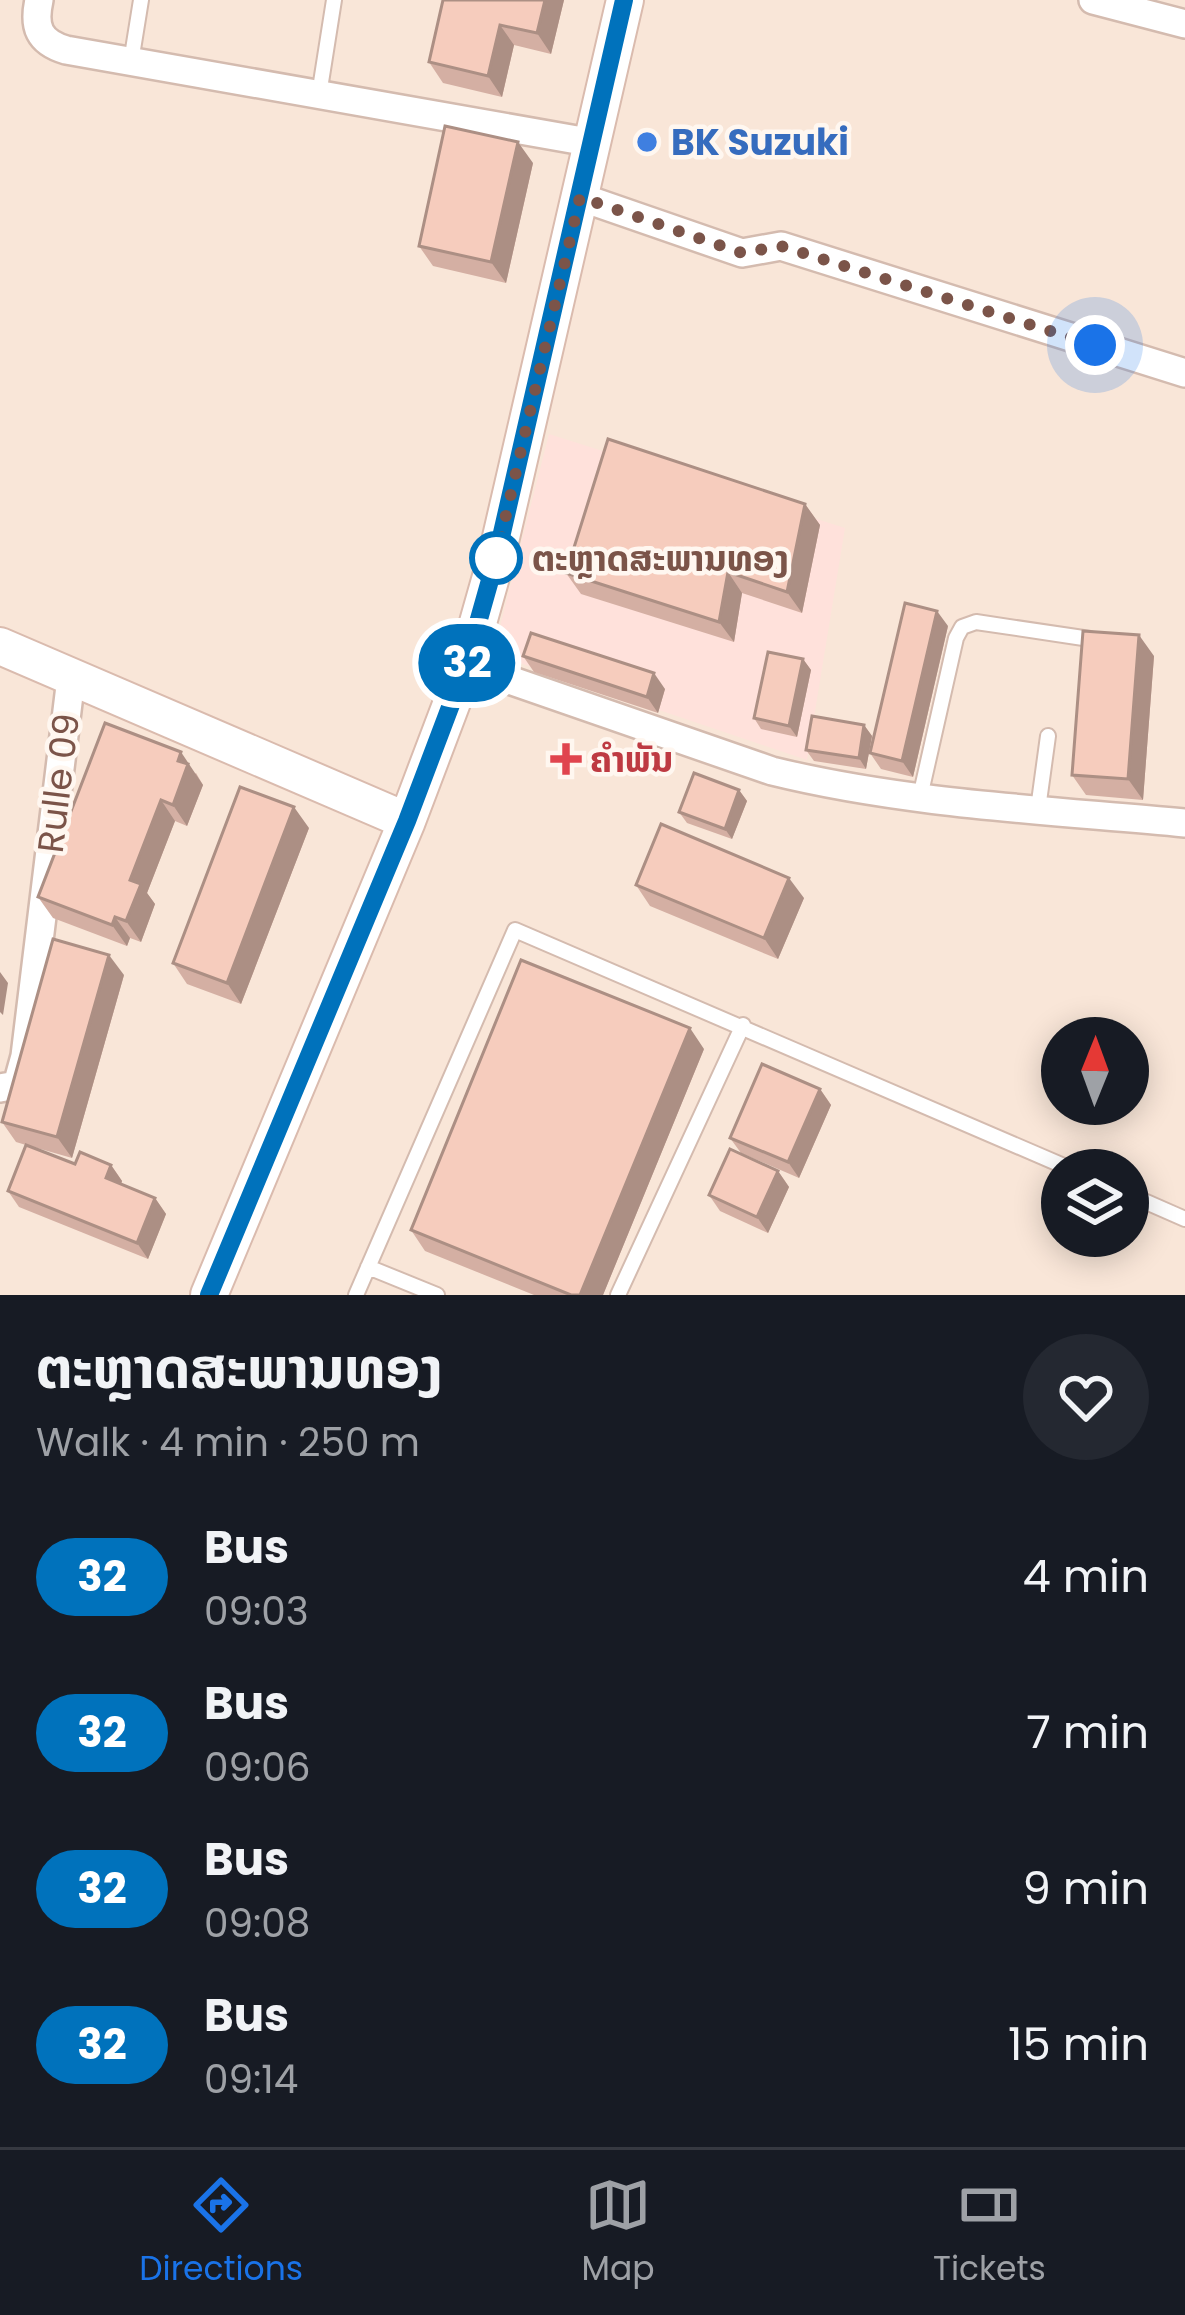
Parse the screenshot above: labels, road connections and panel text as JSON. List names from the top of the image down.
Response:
{
  "streets": {
    "street": ["Rulle 09"]
  },
  "places": {
    "other": ["BK Suzuki", "ຕະຫຼາດສະພານທອງ"],
    "health": ["ຄໍາພັນ"]
  },
  "lines": ["bus line 32"],
  "north": "top",
  "page": {
    "on_map": "32",
    "heading": ["ຕະຫຼາດສະພານທອງ", "Walk · 4 min · 250 m"],
    "list": [
      {
        "mark": "32",
        "name": "Bus",
        "note": "09:03",
        "value": "4 min"
      },
      {
        "mark": "32",
        "name": "Bus",
        "note": "09:06",
        "value": "7 min"
      },
      {
        "mark": "32",
        "name": "Bus",
        "note": "09:08",
        "value": "9 min"
      },
      {
        "mark": "32",
        "name": "Bus",
        "note": "09:14",
        "value": "15 min"
      }
    ],
    "tabs": ["Directions", "Map", "Tickets"]
  }
}
